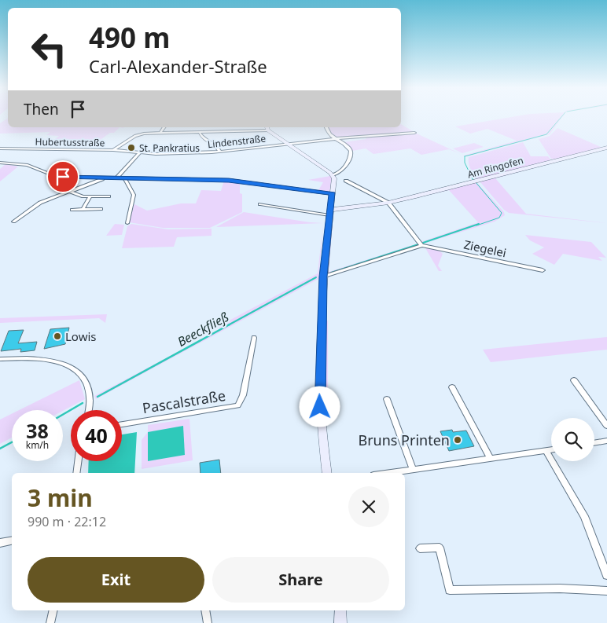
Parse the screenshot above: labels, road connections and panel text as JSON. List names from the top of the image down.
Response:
{
  "streets": {
    "street": [
      "Lindenstraße",
      "Hubertusstraße",
      "Am Ringofen",
      "Ziegelei",
      "Pascalstraße"
    ]
  },
  "crossings": [
    ["Lindenstraße", "Hubertusstraße"]
  ],
  "water": ["Beeckfließ"],
  "places": ["St. Pankratius", "Lowis", "Bruns Printen"],
  "page": {
    "turn": ["490 m", "Carl-Alexander-Straße"],
    "then": "Then",
    "speed": "38 km/h",
    "limit": "40",
    "heading": ["3 min", "990 m · 22:12"],
    "buttons": ["Exit", "Share"]
  }
}
